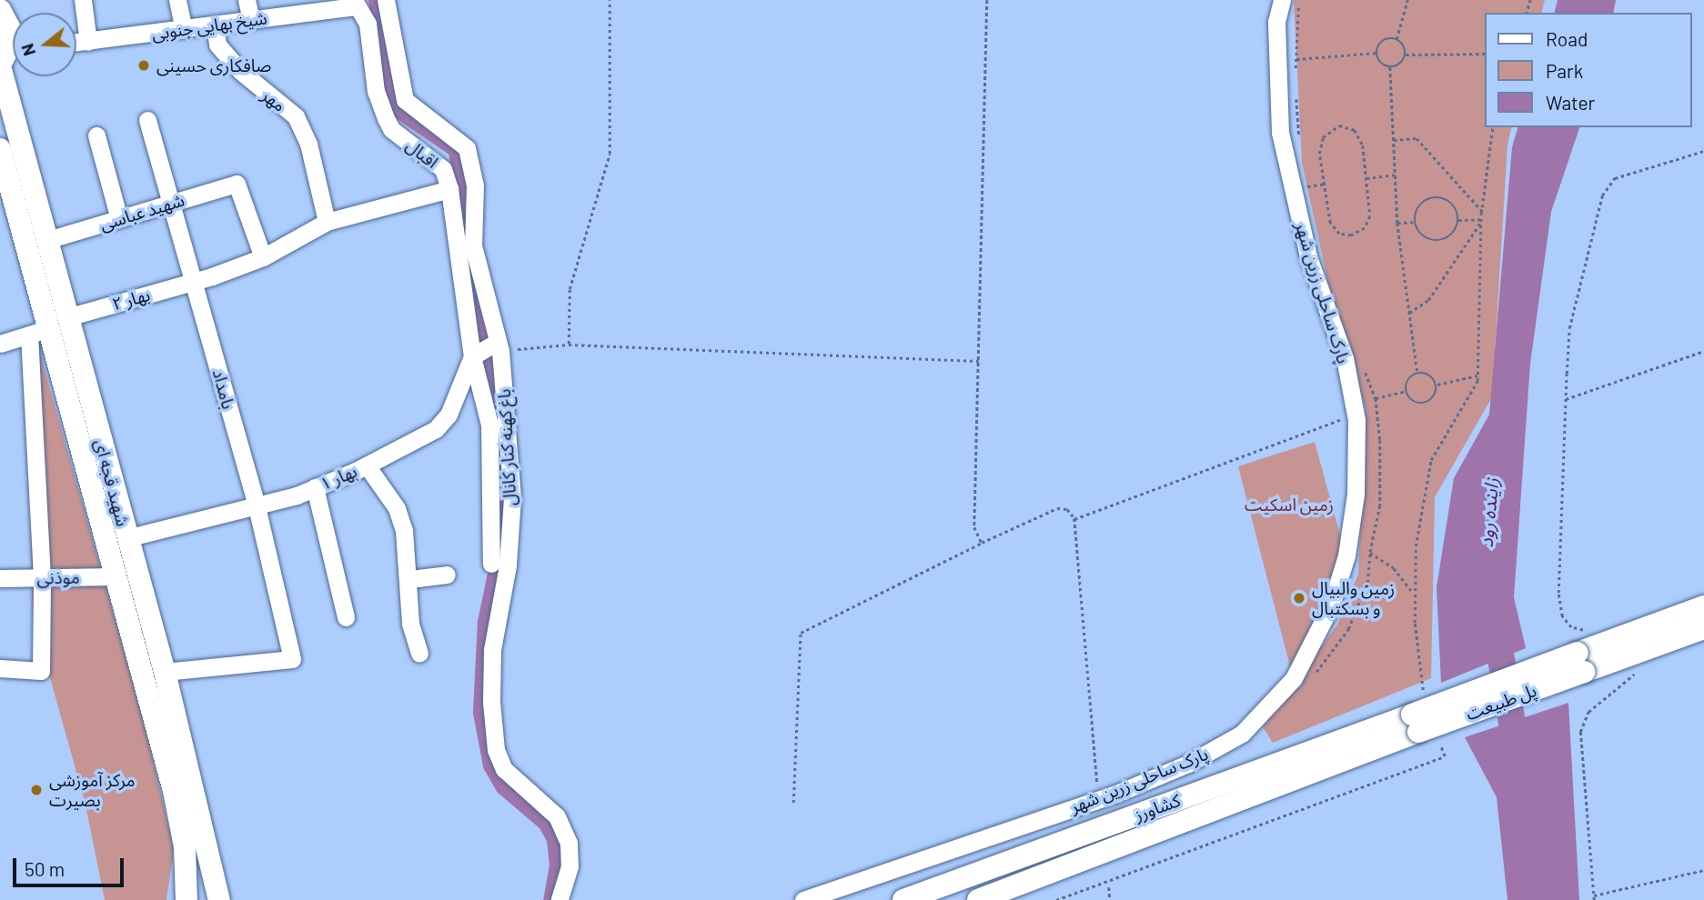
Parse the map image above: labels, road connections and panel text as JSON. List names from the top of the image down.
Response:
{
  "streets": {
    "main road": ["شهید قجه ای", "پل طبیعت", "کشاورز"],
    "street": [
      "شیخ بهایی جنوبی",
      "مهر",
      "اقبال",
      "شهید عباسی",
      "پارک ساحلی زرین شهر",
      "بهار ۲",
      "بامداد",
      "باغ کهنه کنار کانال",
      "بهار ۱",
      "موذنی"
    ]
  },
  "crossings": [
    ["شیخ بهایی جنوبی", "مهر"],
    ["شیخ بهایی جنوبی", "اقبال"],
    ["اقبال", "باغ کهنه کنار کانال"],
    ["اقبال", "بهار ۱"],
    ["شهید عباسی", "بامداد"],
    ["شهید عباسی", "شهید قجه ای"],
    ["بهار ۲", "بامداد"],
    ["بهار ۲", "شهید قجه ای"],
    ["بامداد", "بهار ۱"],
    ["بامداد", "شهید قجه ای"],
    ["بهار ۱", "شهید قجه ای"],
    ["شهید قجه ای", "موذنی"],
    ["پل طبیعت", "کشاورز"]
  ],
  "water": ["زاینده رود"],
  "parks": ["زمین اسکیت"],
  "places": ["صافکاری حسینی", "زمین والبیال و بسکتبال", "مرکز آموزشی بصیرت"],
  "legend": ["Road", "Park", "Water"],
  "scale_bar": "50 m",
  "north": "left"
}
